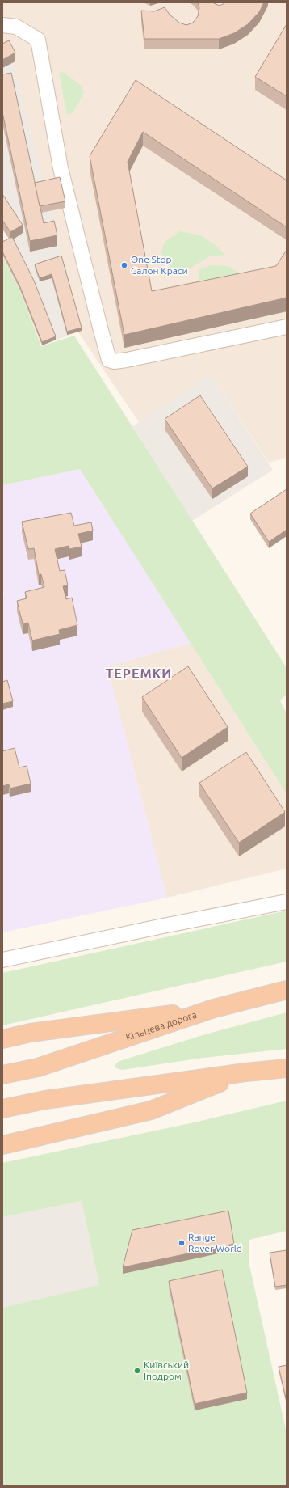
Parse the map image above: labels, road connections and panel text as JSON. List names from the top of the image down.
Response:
{
  "streets": {
    "highway": ["Кільцева дорога"]
  },
  "districts": ["ТЕРЕМКИ"],
  "places": ["One Stop Салон Краси", "Range Rover World", "Київський Іподром"]
}
